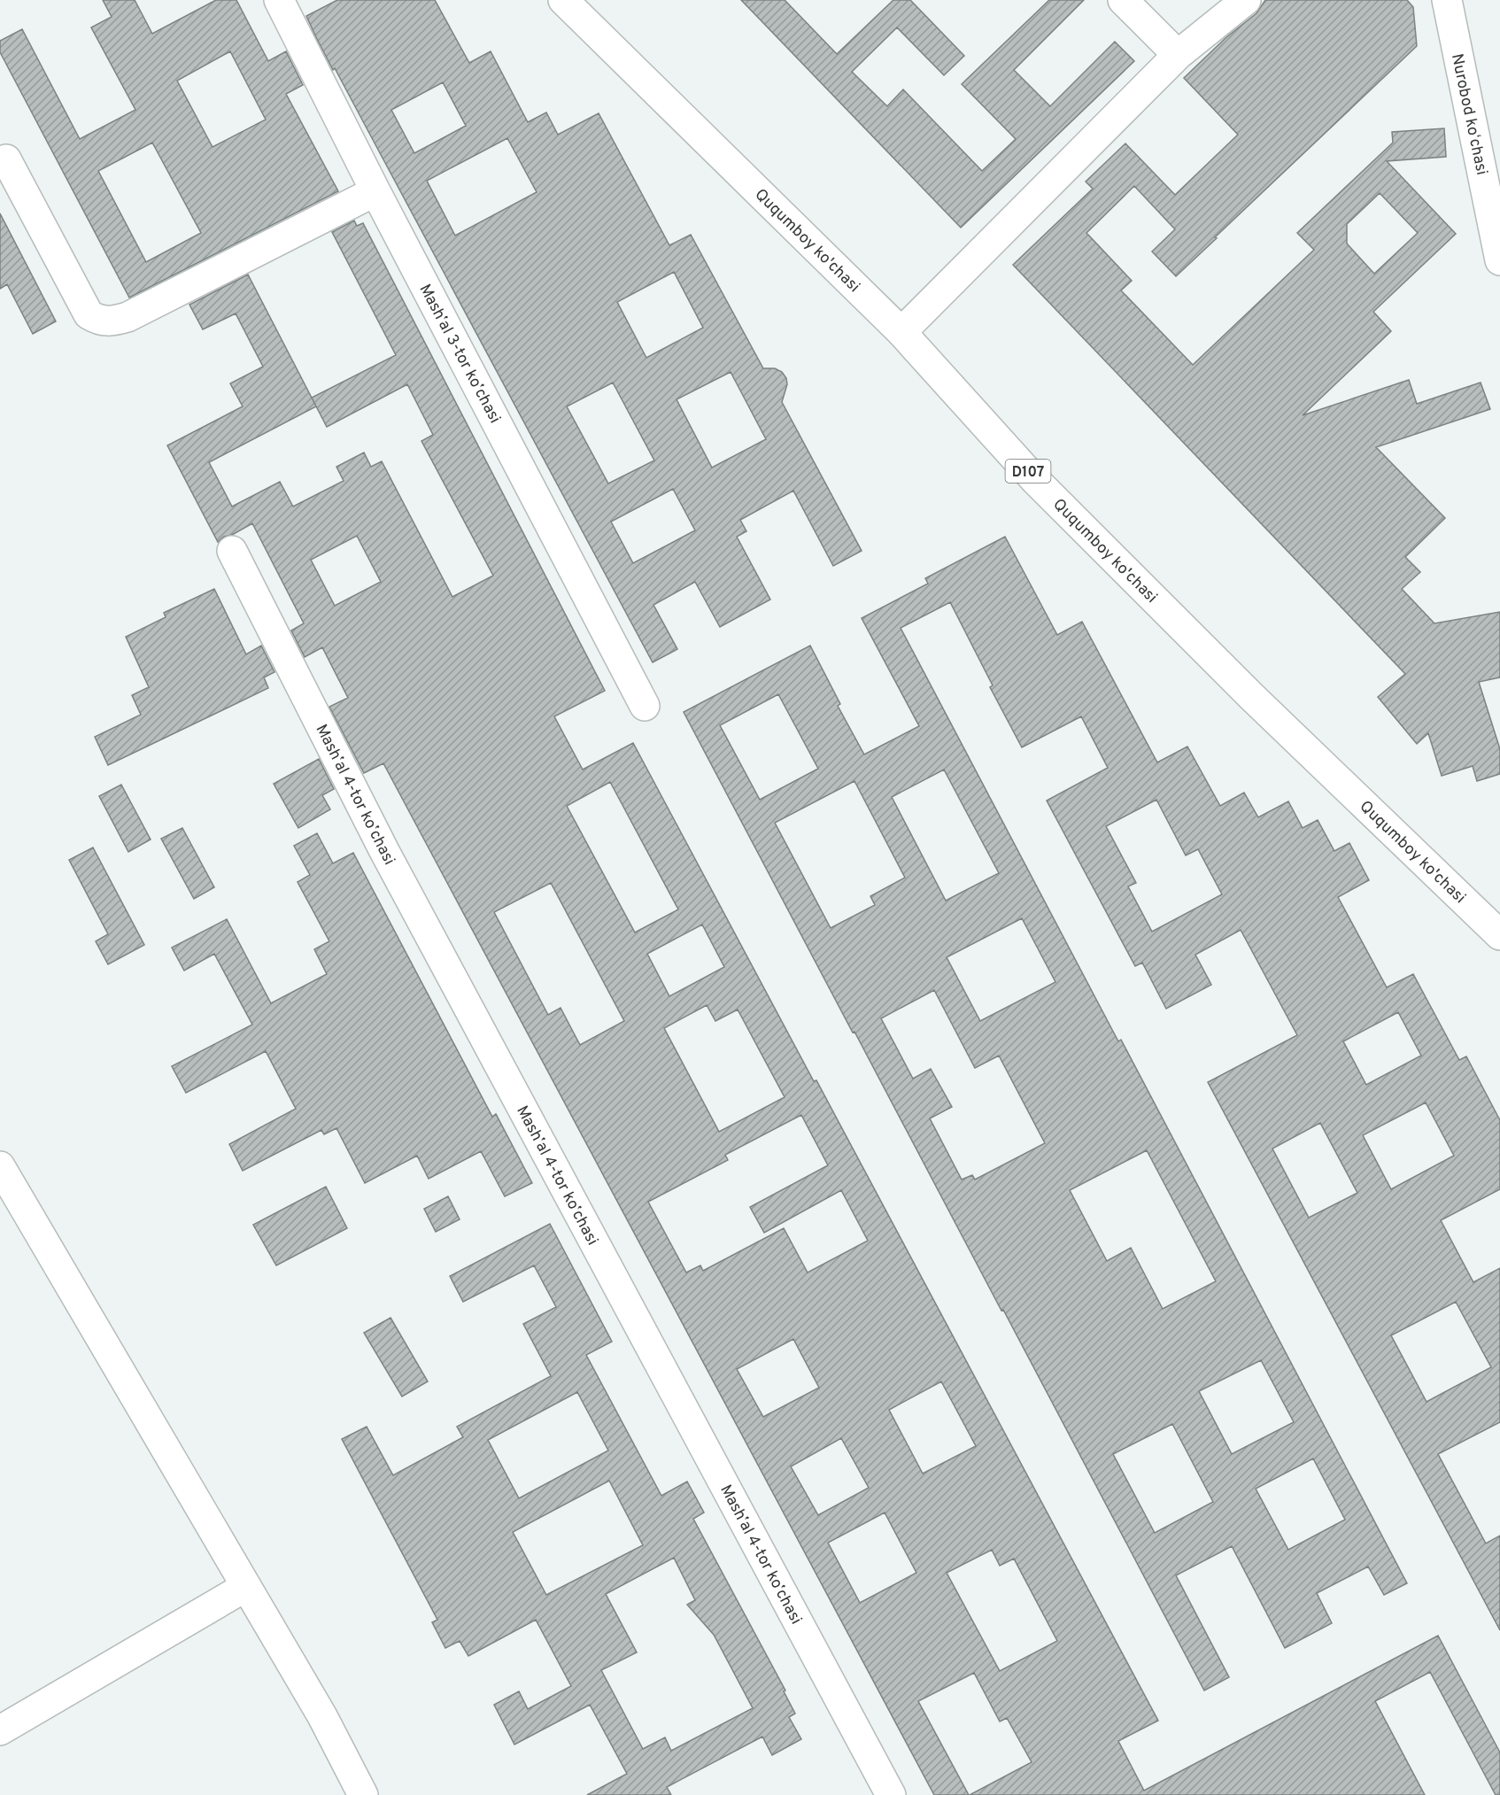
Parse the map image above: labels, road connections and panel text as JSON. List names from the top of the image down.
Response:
{
  "streets": {
    "street": [
      "Nurobod koʻchasi",
      "Ququmboy ko'chasi",
      "Mashʼal 3-tor koʼchasi",
      "D107",
      "Mashʼal 4-tor koʼchasi"
    ]
  }
}
